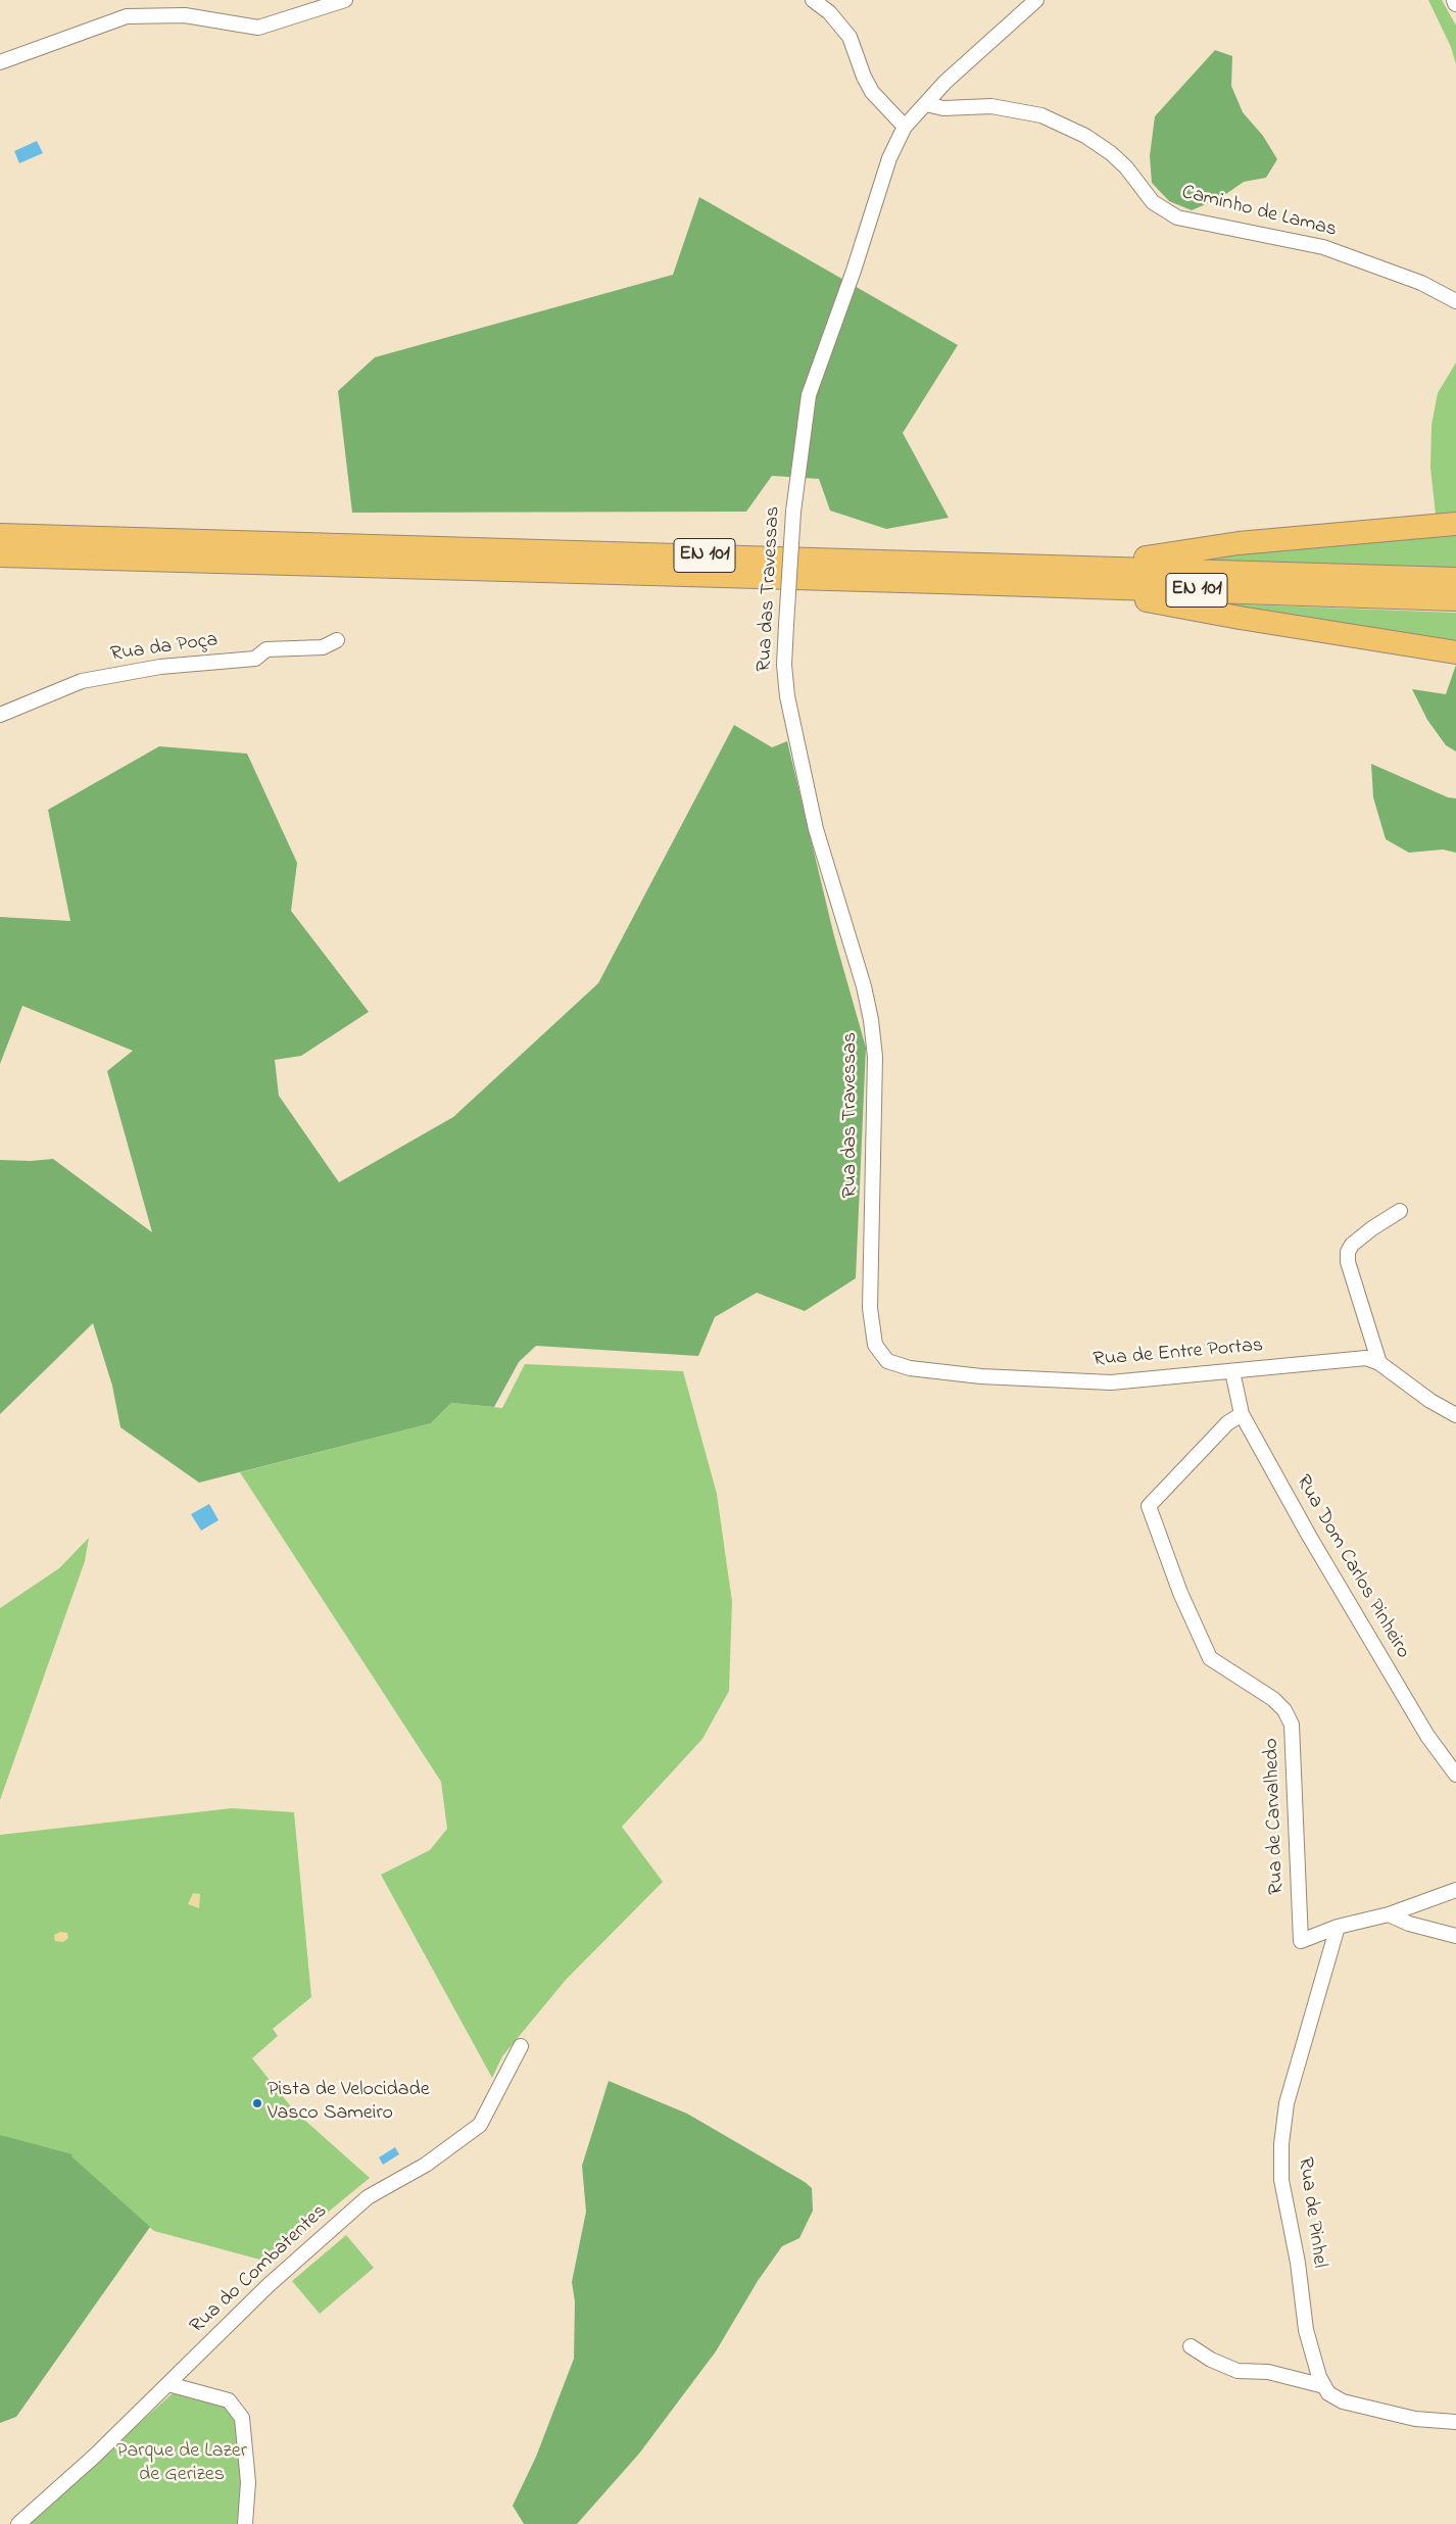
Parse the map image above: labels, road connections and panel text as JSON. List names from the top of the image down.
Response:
{
  "streets": {
    "highway": ["EN 101"],
    "street": [
      "Caminho de Lamas",
      "Rua das Travessas",
      "Rua da Poça",
      "Rua de Entre Portas",
      "Rua Dom Carlos Pinheiro",
      "Rua de Carvalhedo",
      "Rua de Pinhel",
      "Rua do Combatentes"
    ]
  },
  "crossings": [
    ["Caminho de Lamas", "Rua das Travessas"],
    ["Rua das Travessas", "Rua de Entre Portas"],
    ["Rua de Entre Portas", "Rua Dom Carlos Pinheiro"],
    ["Rua Dom Carlos Pinheiro", "Rua de Carvalhedo"],
    ["Rua de Carvalhedo", "Rua de Pinhel"]
  ],
  "parks": ["Parque de Lazer de Gerizes"],
  "places": ["Pista de Velocidade Vasco Sameiro"]
}
